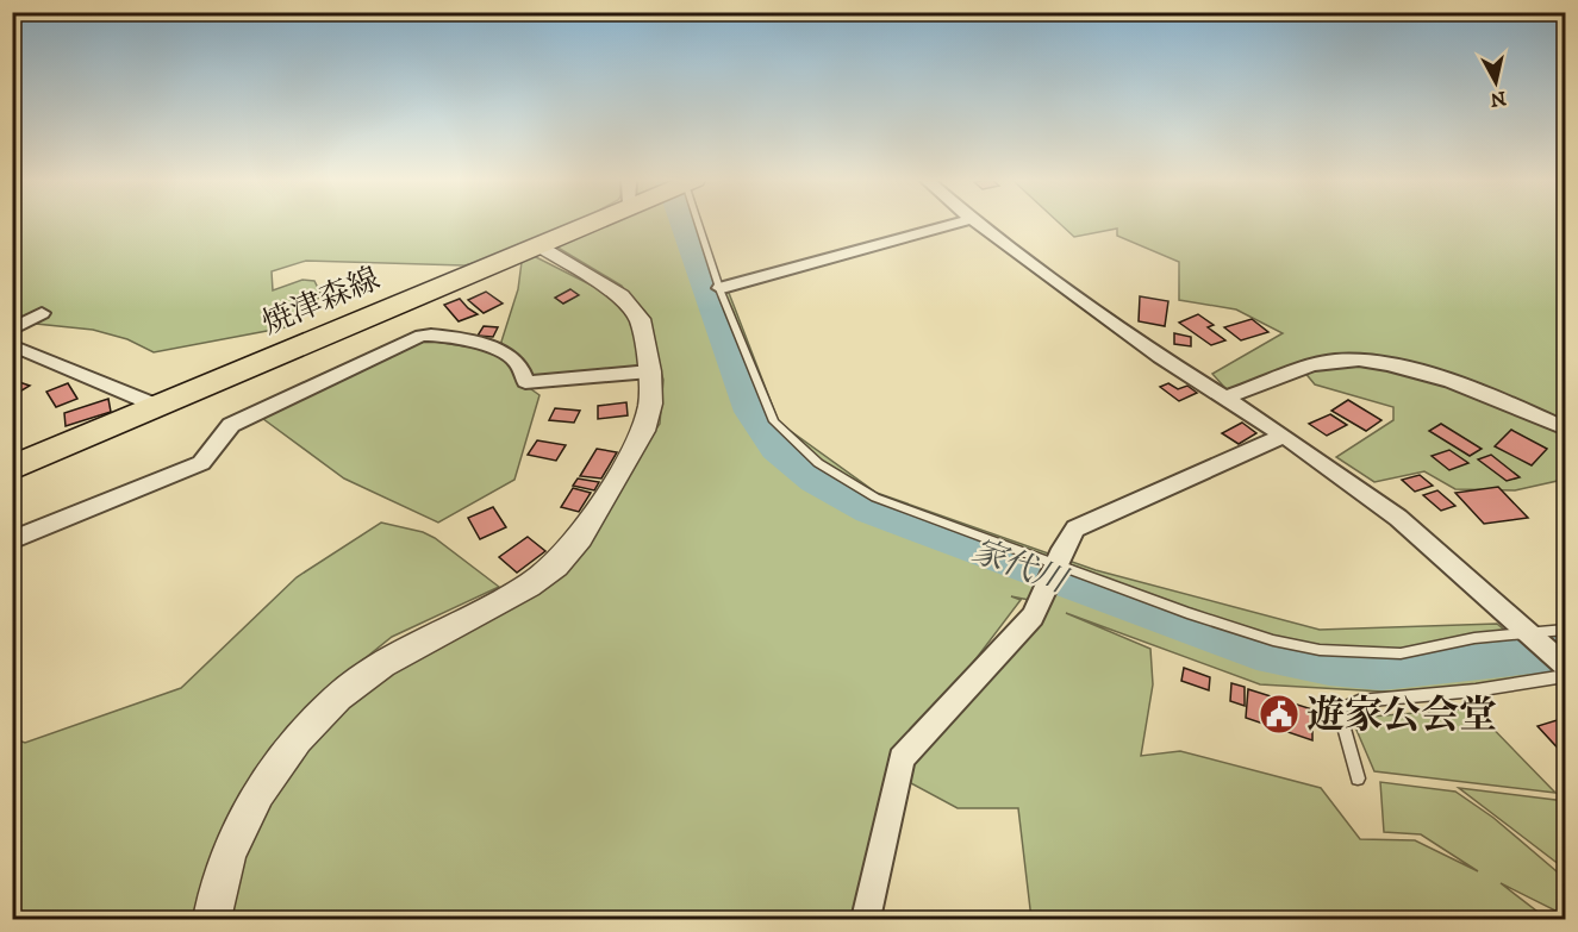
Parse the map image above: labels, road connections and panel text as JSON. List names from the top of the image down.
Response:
{
  "streets": {
    "main road": ["焼津森線"]
  },
  "water": ["家代川"],
  "places": {
    "public building": ["遊家公会堂"]
  },
  "north": "bottom"
}
